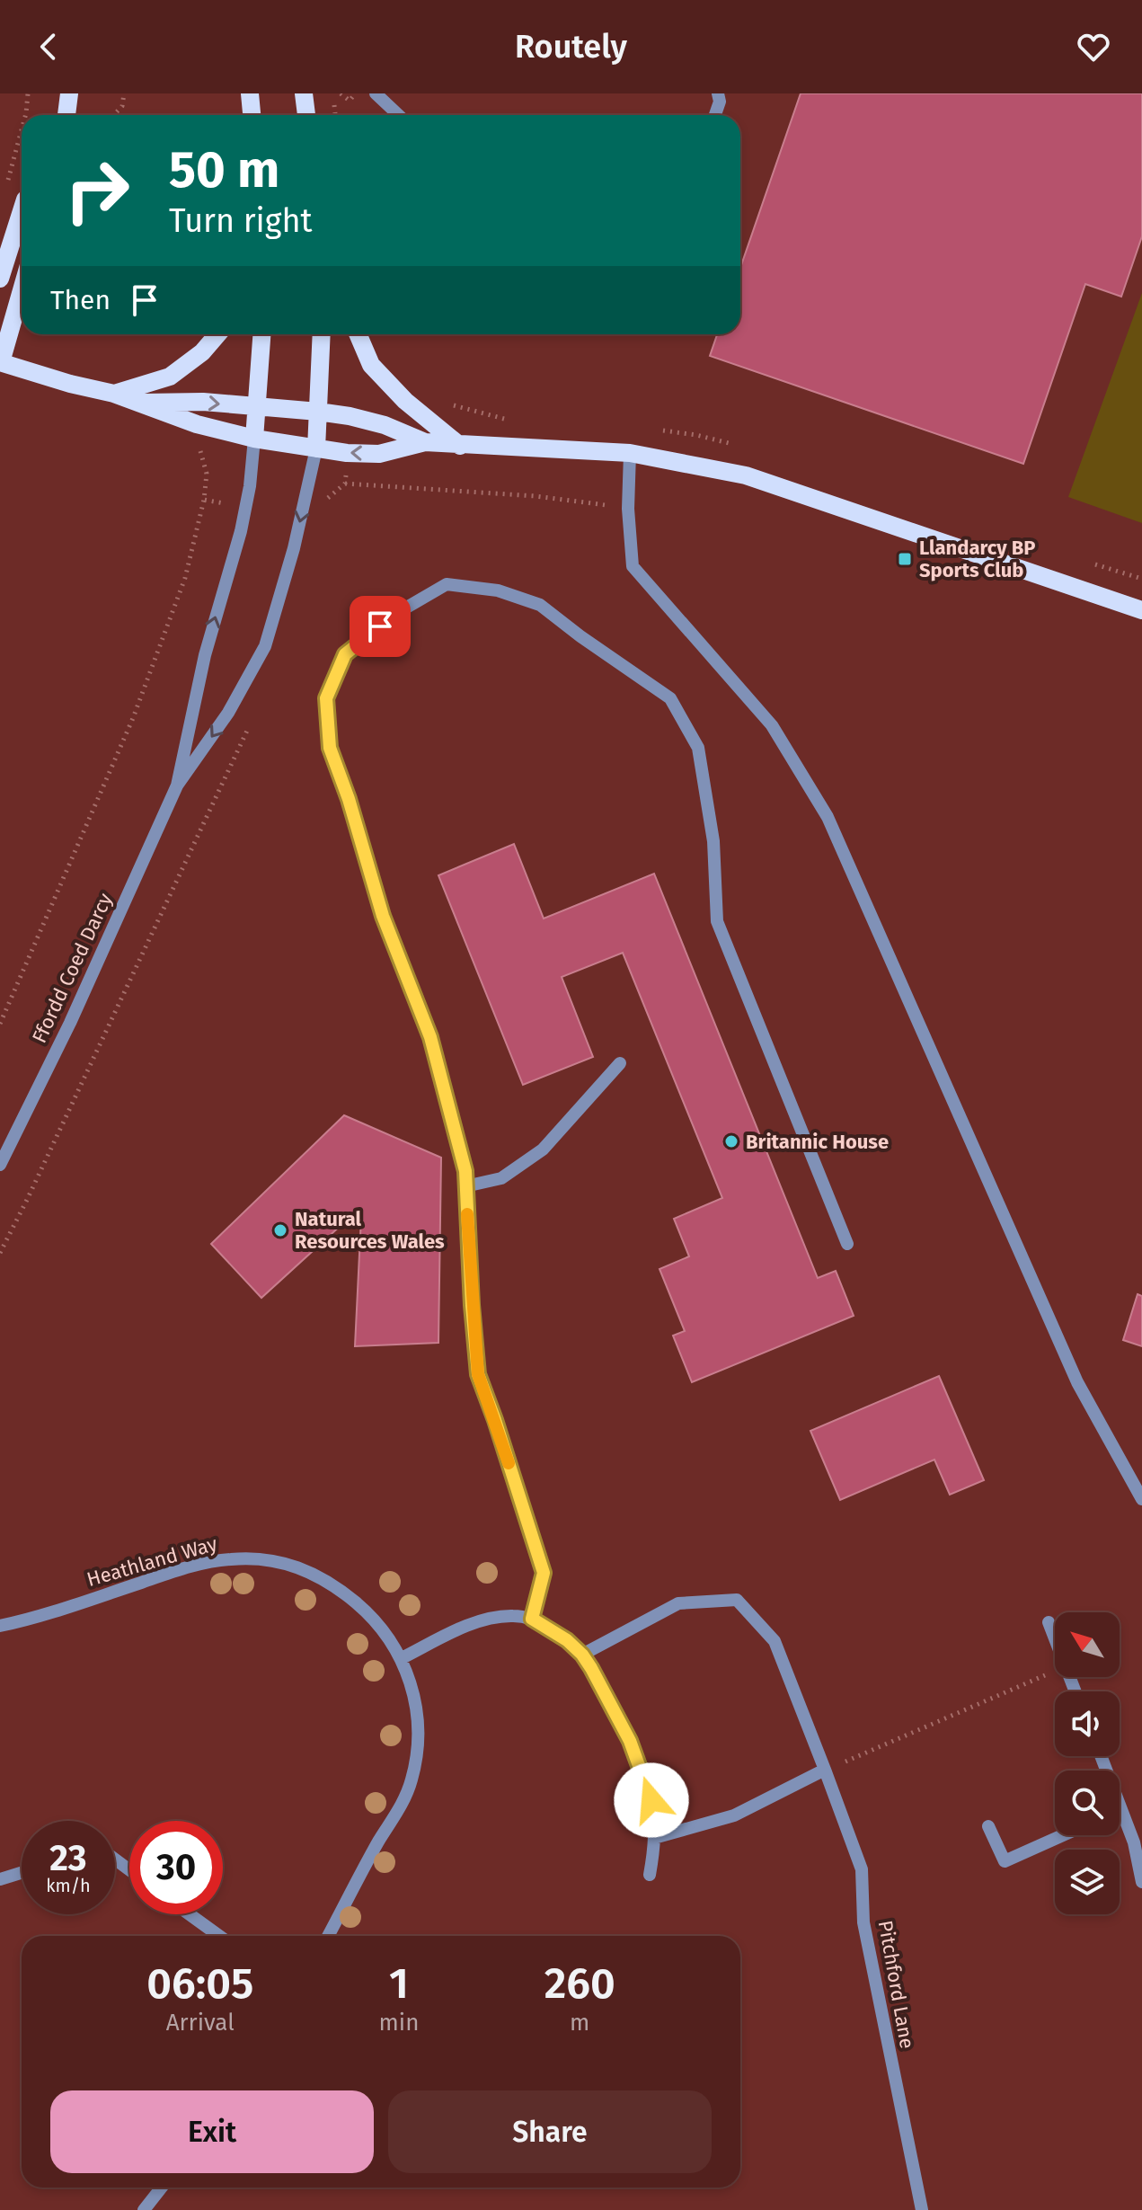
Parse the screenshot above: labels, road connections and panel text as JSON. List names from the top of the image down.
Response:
{
  "streets": {
    "street": ["Ffordd Coed Darcy", "Heathland Way", "Pitchford Lane"]
  },
  "places": {
    "transit": ["Llandarcy BP Sports Club"],
    "other": ["Britannic House", "Natural Resources Wales"]
  },
  "north": "top left",
  "page": {
    "header": "Routely",
    "turn": ["50 m", "Turn right"],
    "then": "Then",
    "speed": "23 km/h",
    "limit": "30",
    "eta": [
      "06:05",
      "Arrival",
      "1",
      "min",
      "260",
      "m"
    ],
    "buttons": ["Exit", "Share"]
  }
}
